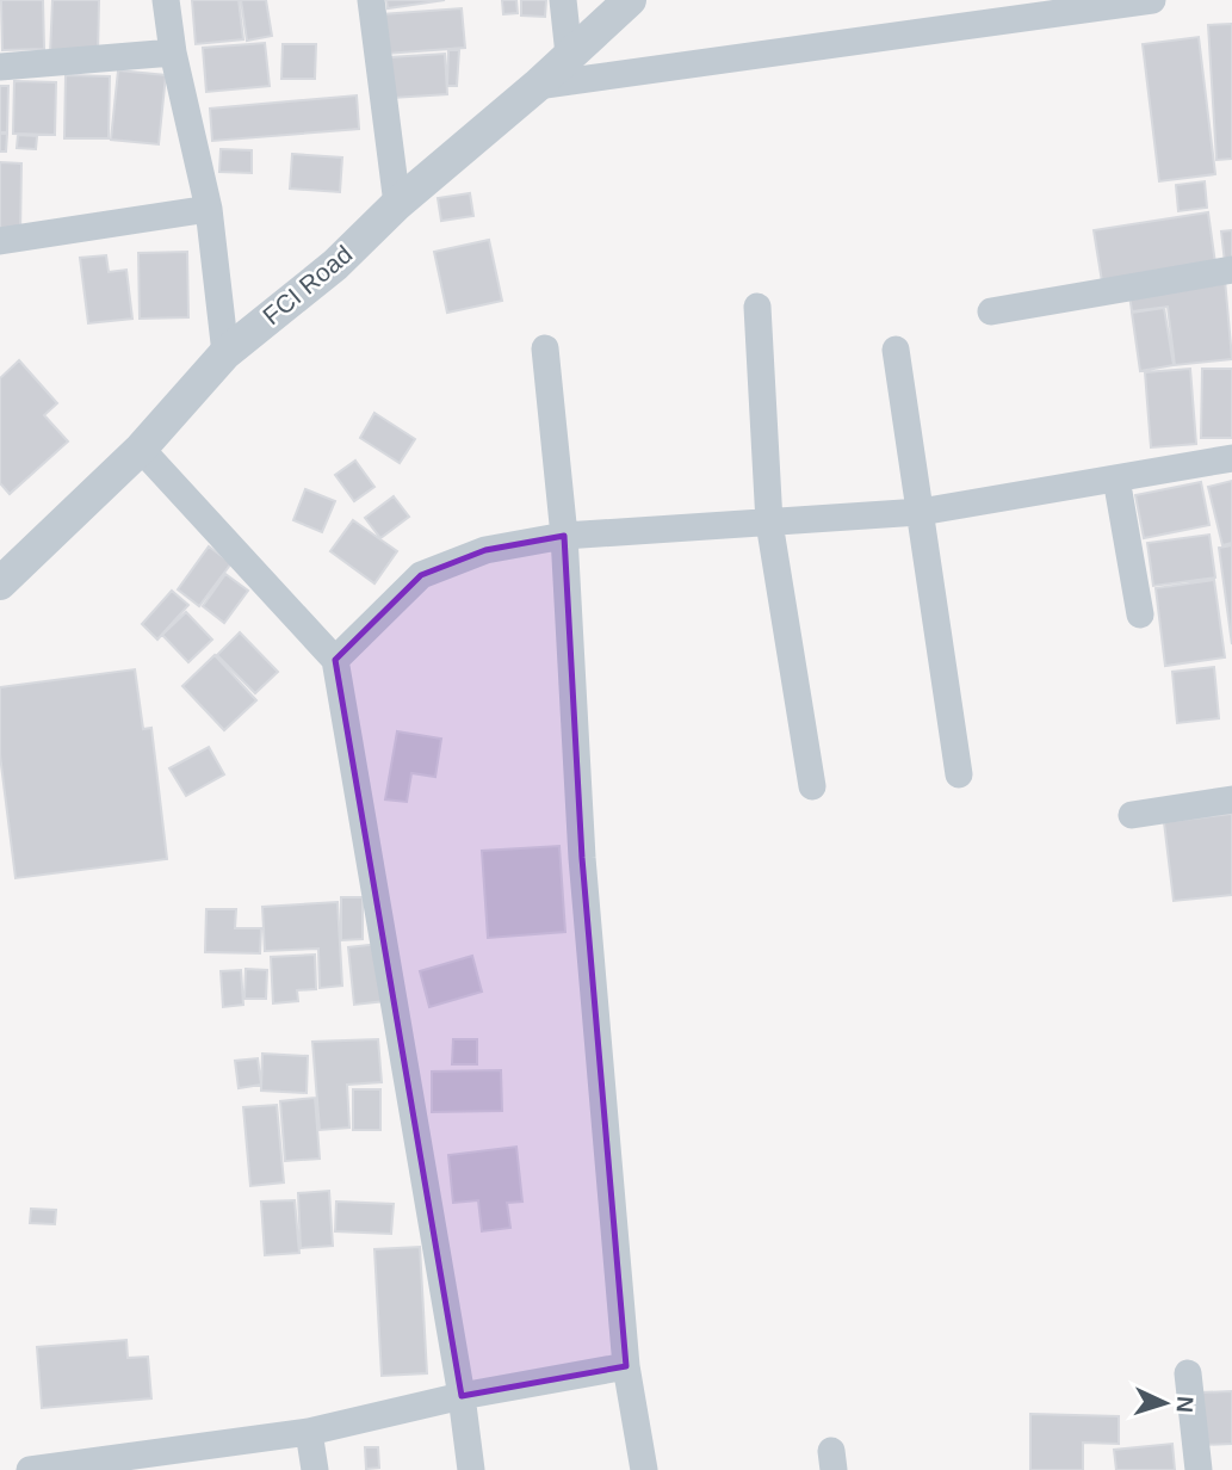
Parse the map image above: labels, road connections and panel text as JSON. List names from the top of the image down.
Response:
{
  "streets": {
    "street": ["FCI Road"]
  },
  "north": "right"
}
